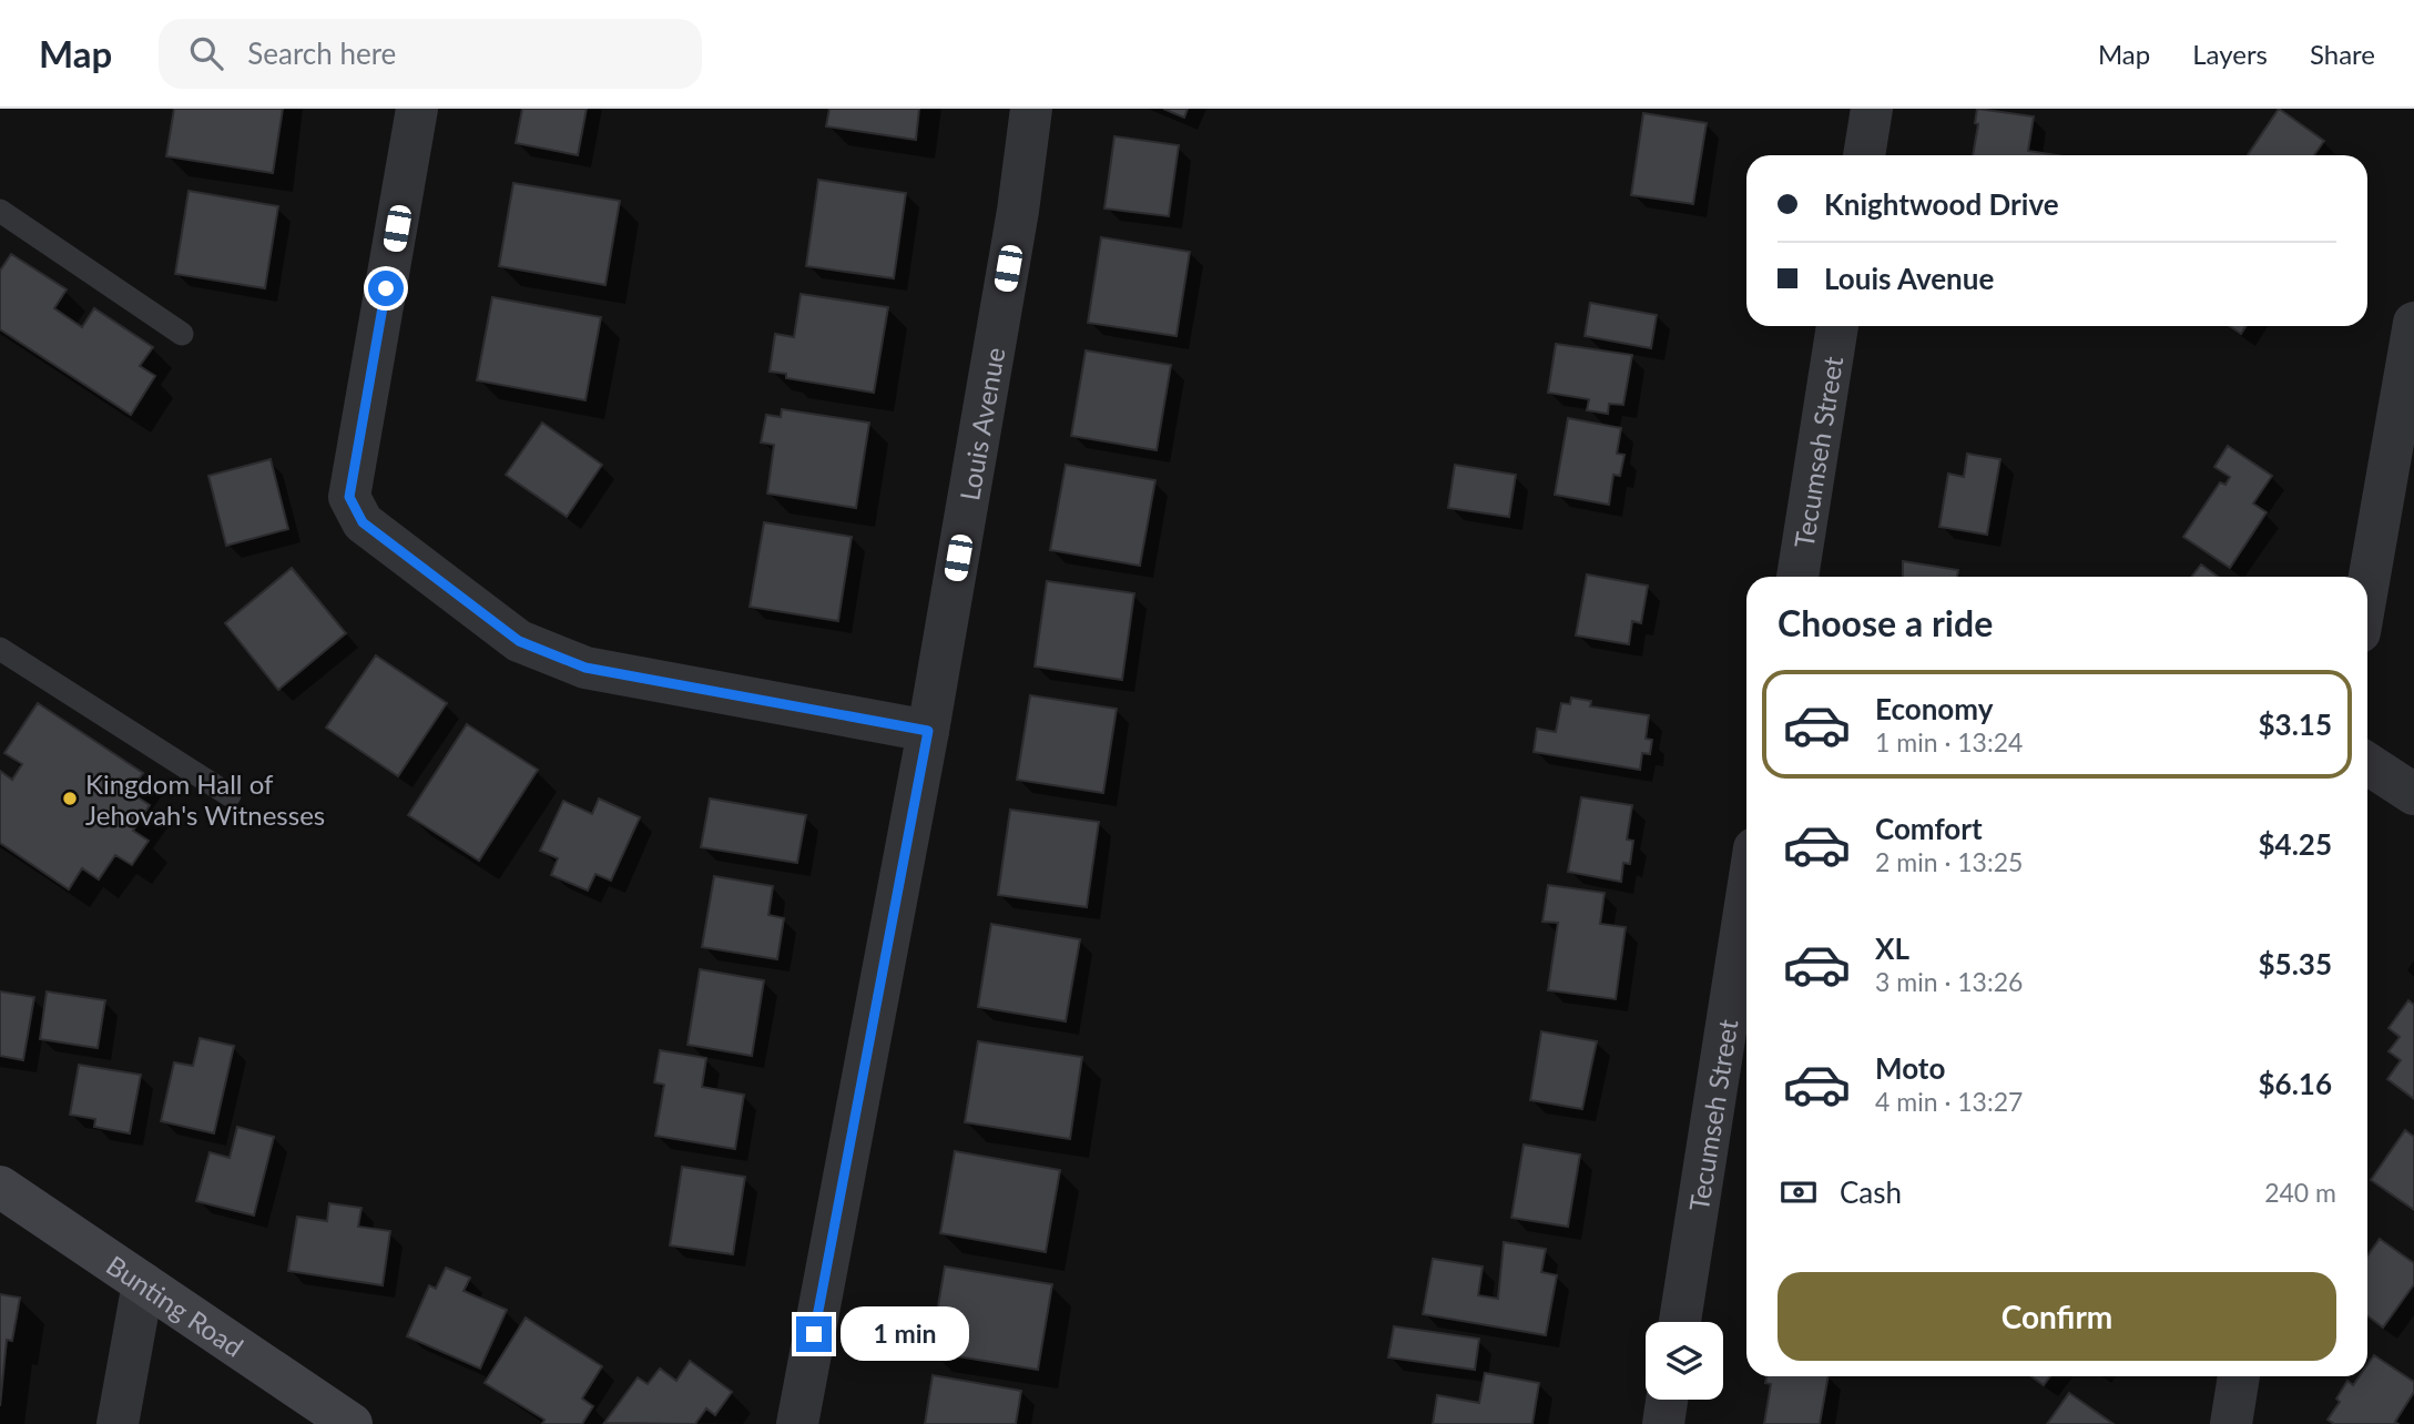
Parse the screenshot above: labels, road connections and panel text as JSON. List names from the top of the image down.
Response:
{
  "streets": {
    "main road": ["Bunting Road"],
    "street": ["Louis Avenue", "Tecumseh Street"]
  },
  "places": ["Kingdom Hall of Jehovah's Witnesses"],
  "page": {
    "header": "Map",
    "search": "Search here",
    "nav": ["Map", "Layers", "Share"],
    "banner": ["Knightwood Drive", "Louis Avenue"],
    "heading": "Choose a ride",
    "list": [
      {
        "name": "Economy",
        "note": "1 min · 13:24",
        "value": "$3.15"
      },
      {
        "name": "Comfort",
        "note": "2 min · 13:25",
        "value": "$4.25"
      },
      {
        "name": "XL",
        "note": "3 min · 13:26",
        "value": "$5.35"
      },
      {
        "name": "Moto",
        "note": "4 min · 13:27",
        "value": "$6.16"
      }
    ],
    "pay": ["Cash", "240 m"],
    "buttons": "Confirm",
    "bubble": "1 min"
  }
}
